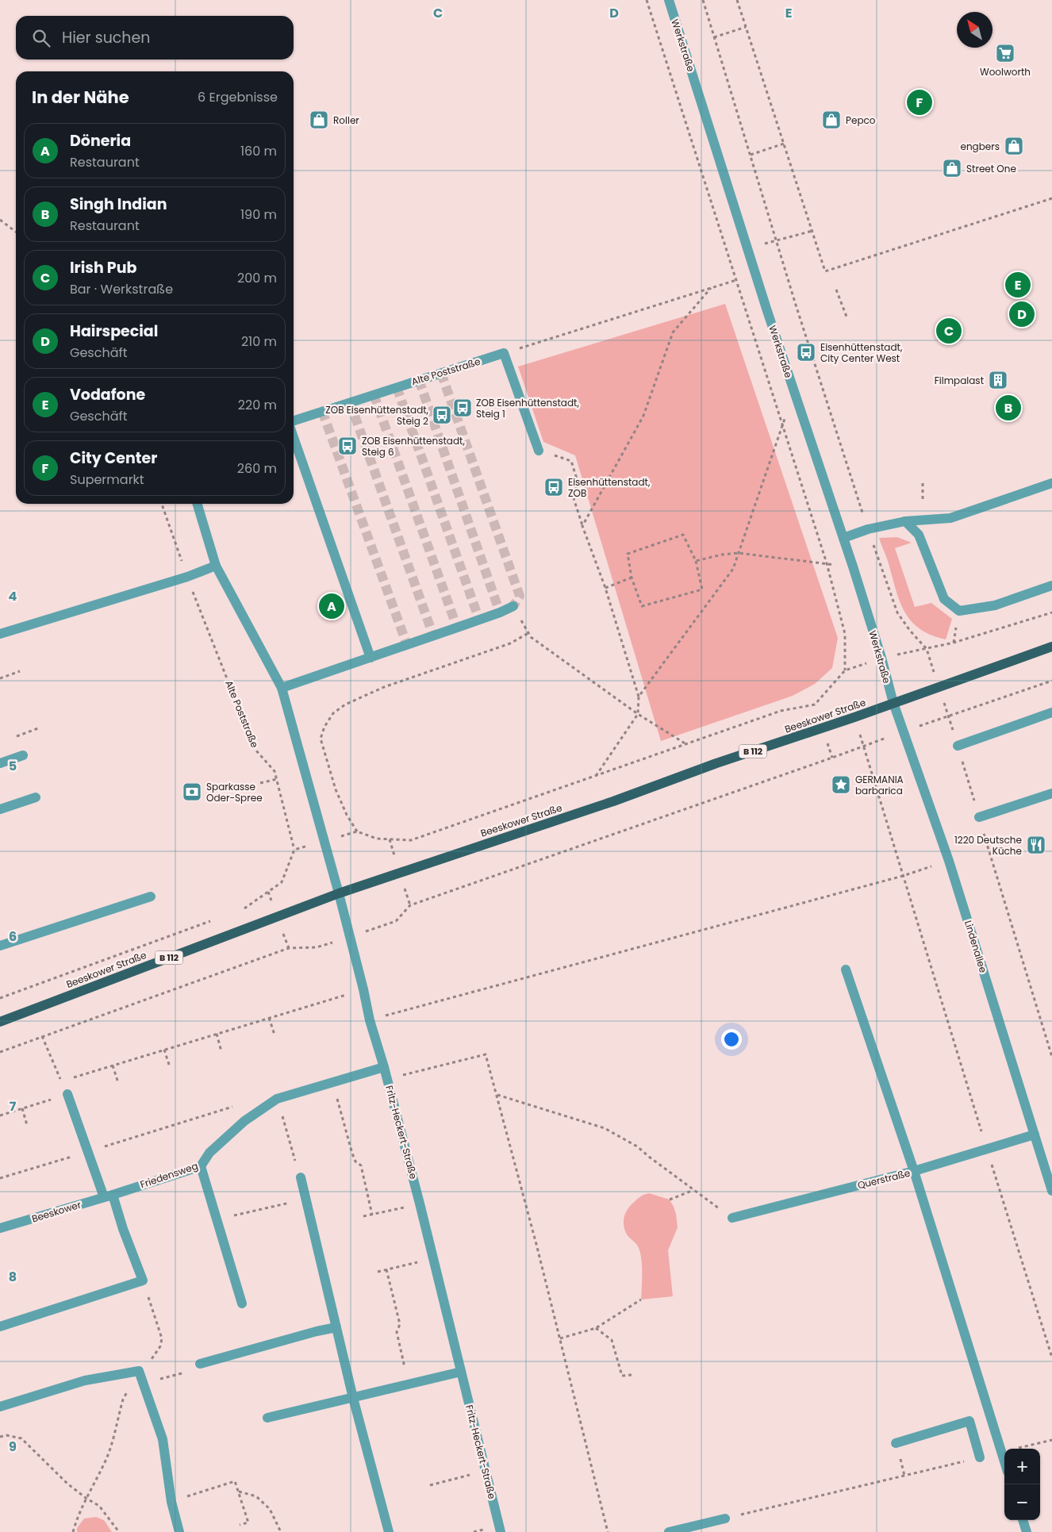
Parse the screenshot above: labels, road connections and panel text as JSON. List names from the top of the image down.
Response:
{
  "streets": {
    "main road": ["Beeskower Straße", "B 112"],
    "street": [
      "Werkstraße",
      "Alte Poststraße",
      "Lindenallee",
      "Fritz-Heckert-Straße",
      "Friedensweg",
      "Querstraße",
      "Beeskower"
    ]
  },
  "crossings": [
    ["Werkstraße", "Beeskower Straße"],
    ["Werkstraße", "Lindenallee"],
    ["Beeskower Straße", "Lindenallee"],
    ["Beeskower Straße", "Fritz-Heckert-Straße"],
    ["Lindenallee", "Querstraße"],
    ["Fritz-Heckert-Straße", "Friedensweg"],
    ["Friedensweg", "Beeskower"]
  ],
  "places": {
    "supermarket": ["Woolworth"],
    "shop": [
      "Roller",
      "Pepco",
      "engbers",
      "Street One"
    ],
    "bus stop": [
      "Eisenhüttenstadt, City Center West",
      "ZOB Eisenhüttenstadt, Steig 1",
      "ZOB Eisenhüttenstadt, Steig 2",
      "ZOB Eisenhüttenstadt, Steig 6",
      "Eisenhüttenstadt, ZOB"
    ],
    "building": ["Filmpalast"],
    "place": ["GERMANIA barbarica"],
    "bank": ["Sparkasse Oder-Spree"],
    "restaurant": ["1220 Deutsche Küche"]
  },
  "north": "top left",
  "page": {
    "search": "Hier suchen",
    "heading": ["In der Nähe", "6 Ergebnisse"],
    "pins": [
      "F",
      "E",
      "D",
      "C",
      "B",
      "A"
    ],
    "list": [
      {
        "mark": "A",
        "name": "Döneria",
        "note": "Restaurant",
        "value": "160 m"
      },
      {
        "mark": "B",
        "name": "Singh Indian",
        "note": "Restaurant",
        "value": "190 m"
      },
      {
        "mark": "C",
        "name": "Irish Pub",
        "note": "Bar · Werkstraße",
        "value": "200 m"
      },
      {
        "mark": "D",
        "name": "Hairspecial",
        "note": "Geschäft",
        "value": "210 m"
      },
      {
        "mark": "E",
        "name": "Vodafone",
        "note": "Geschäft",
        "value": "220 m"
      },
      {
        "mark": "F",
        "name": "City Center",
        "note": "Supermarkt",
        "value": "260 m"
      }
    ],
    "map_buttons": ["+", "−"]
  },
  "grid": {
    "columns": ["C", "D", "E"],
    "rows": [
      "4",
      "5",
      "6",
      "7",
      "8",
      "9"
    ]
  }
}
